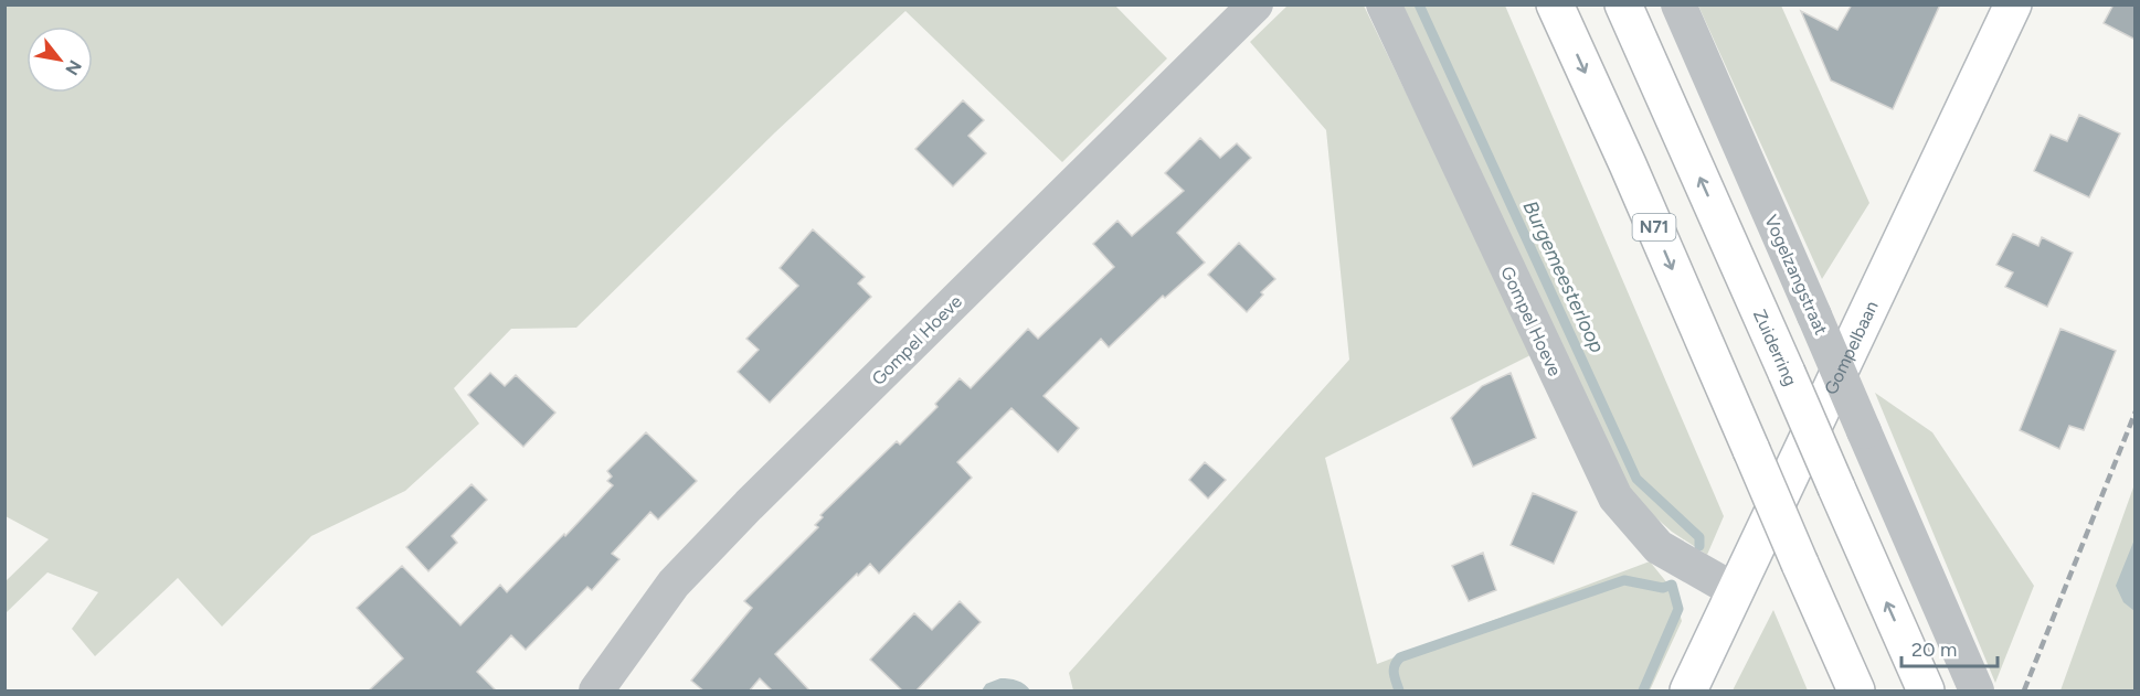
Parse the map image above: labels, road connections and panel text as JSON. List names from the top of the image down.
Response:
{
  "streets": {
    "main road": ["N71", "Zuiderring", "Gompelbaan"],
    "street": ["Vogelzangstraat", "Gompel Hoeve"]
  },
  "crossings": [
    ["Gompel Hoeve", "Gompelbaan"]
  ],
  "water": ["Burgemeesterloop"],
  "scale_bar": "20 m",
  "north": "bottom right"
}
